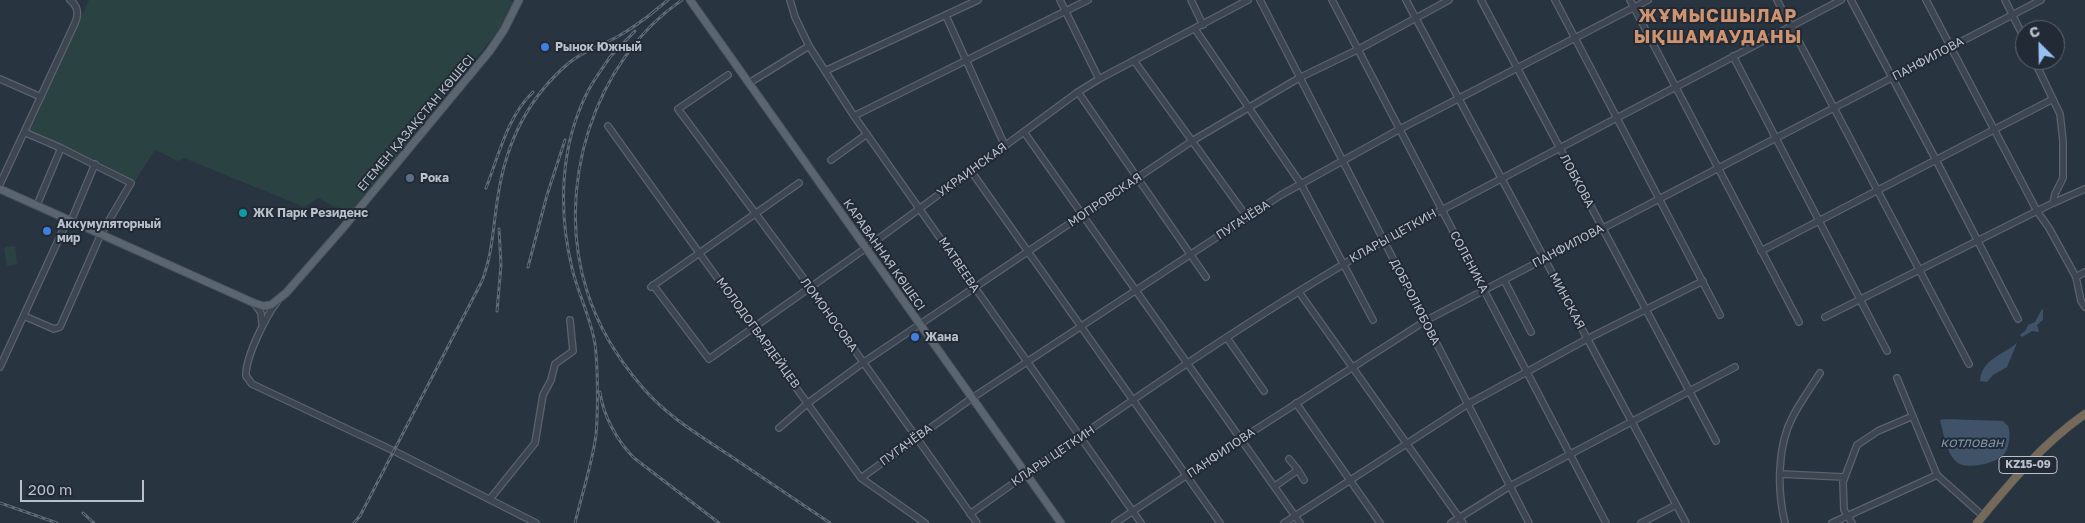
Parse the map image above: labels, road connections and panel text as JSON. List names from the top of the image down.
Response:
{
  "streets": {
    "highway": ["KZ15-09"],
    "main road": ["ЕГЕМЕН ҚАЗАҚСТАН КӨШЕСІ", "КАРАВАННАЯ КӨШЕСІ"],
    "street": [
      "ПАНФИЛОВА",
      "УКРАИНСКАЯ",
      "ЛОБКОВА",
      "МОПРОВСКАЯ",
      "ПУГАЧЁВА",
      "КЛАРЫ ЦЕТКИН",
      "СОЛЕНИКА",
      "МАТВЕЕВА",
      "МИНСКАЯ",
      "ДОБРОЛЮБОВА",
      "ЛОМОНОСОВА",
      "МОЛОДОГВАРДЕЙЦЕВ"
    ]
  },
  "crossings": [
    ["ПАНФИЛОВА", "ЛОБКОВА"],
    ["ПАНФИЛОВА", "СОЛЕНИКА"],
    ["ПАНФИЛОВА", "МАТВЕЕВА"],
    ["ПАНФИЛОВА", "МИНСКАЯ"],
    ["ПАНФИЛОВА", "ДОБРОЛЮБОВА"],
    ["УКРАИНСКАЯ", "КАРАВАННАЯ КӨШЕСІ"],
    ["УКРАИНСКАЯ", "МАТВЕЕВА"],
    ["УКРАИНСКАЯ", "ЛОМОНОСОВА"],
    ["УКРАИНСКАЯ", "МОЛОДОГВАРДЕЙЦЕВ"],
    ["ЛОБКОВА", "ПУГАЧЁВА"],
    ["ЛОБКОВА", "КЛАРЫ ЦЕТКИН"],
    ["МОПРОВСКАЯ", "КАРАВАННАЯ КӨШЕСІ"],
    ["МОПРОВСКАЯ", "СОЛЕНИКА"],
    ["МОПРОВСКАЯ", "МАТВЕЕВА"],
    ["МОПРОВСКАЯ", "МИНСКАЯ"],
    ["МОПРОВСКАЯ", "ДОБРОЛЮБОВА"],
    ["МОПРОВСКАЯ", "ЛОМОНОСОВА"],
    ["МОПРОВСКАЯ", "МОЛОДОГВАРДЕЙЦЕВ"],
    ["ПУГАЧЁВА", "КАРАВАННАЯ КӨШЕСІ"],
    ["ПУГАЧЁВА", "СОЛЕНИКА"],
    ["ПУГАЧЁВА", "МАТВЕЕВА"],
    ["ПУГАЧЁВА", "МИНСКАЯ"],
    ["ПУГАЧЁВА", "ДОБРОЛЮБОВА"],
    ["ПУГАЧЁВА", "ЛОМОНОСОВА"],
    ["ПУГАЧЁВА", "МОЛОДОГВАРДЕЙЦЕВ"],
    ["КЛАРЫ ЦЕТКИН", "КАРАВАННАЯ КӨШЕСІ"],
    ["КЛАРЫ ЦЕТКИН", "СОЛЕНИКА"],
    ["КЛАРЫ ЦЕТКИН", "МАТВЕЕВА"],
    ["КЛАРЫ ЦЕТКИН", "МИНСКАЯ"],
    ["КЛАРЫ ЦЕТКИН", "ДОБРОЛЮБОВА"],
    ["КЛАРЫ ЦЕТКИН", "ЛОМОНОСОВА"]
  ],
  "districts": ["ЖҰМЫСШЫЛАР ЫҚШАМАУДАНЫ"],
  "water": ["котлован"],
  "places": [
    "Рынок Южный",
    "Рока",
    "ЖК Парк Резиденс",
    "Аккумуляторный мир",
    "Жана"
  ],
  "scale_bar": "200 m",
  "north": "top left"
}
